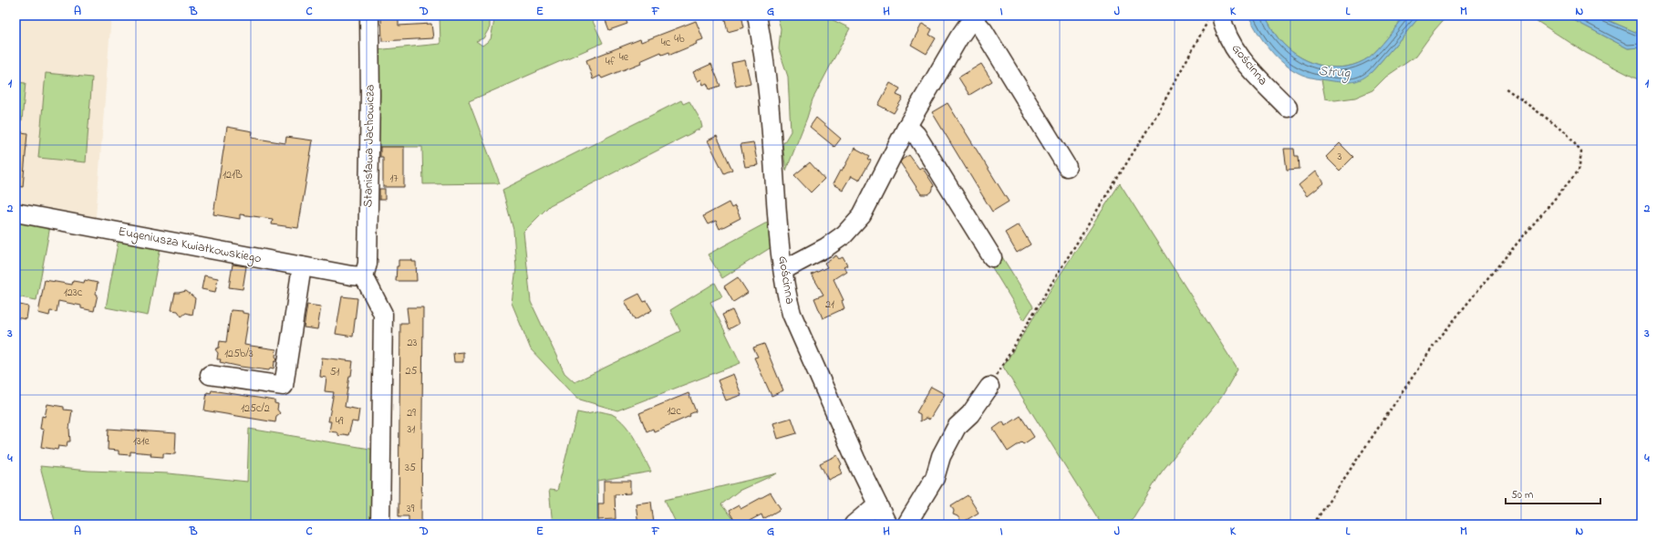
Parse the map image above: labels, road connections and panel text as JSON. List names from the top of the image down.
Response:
{
  "streets": {
    "street": ["Gościnna", "Stanisława Jachowicza", "Eugeniusza Kwiatkowskiego"]
  },
  "crossings": [
    ["Stanisława Jachowicza", "Eugeniusza Kwiatkowskiego"]
  ],
  "water": ["Strug"],
  "house_numbers": [
    "4b",
    "4c",
    "4e",
    "4f",
    "3",
    "121B",
    "17",
    "123c",
    "21",
    "23",
    "125b/3",
    "25",
    "51",
    "125c/2",
    "12c",
    "29",
    "49",
    "31",
    "131e",
    "35",
    "39"
  ],
  "scale_bar": "50 m",
  "grid": {
    "columns": [
      "A",
      "B",
      "C",
      "D",
      "E",
      "F",
      "G",
      "H",
      "I",
      "J",
      "K",
      "L",
      "M",
      "N"
    ],
    "rows": [
      "1",
      "2",
      "3",
      "4"
    ]
  }
}
